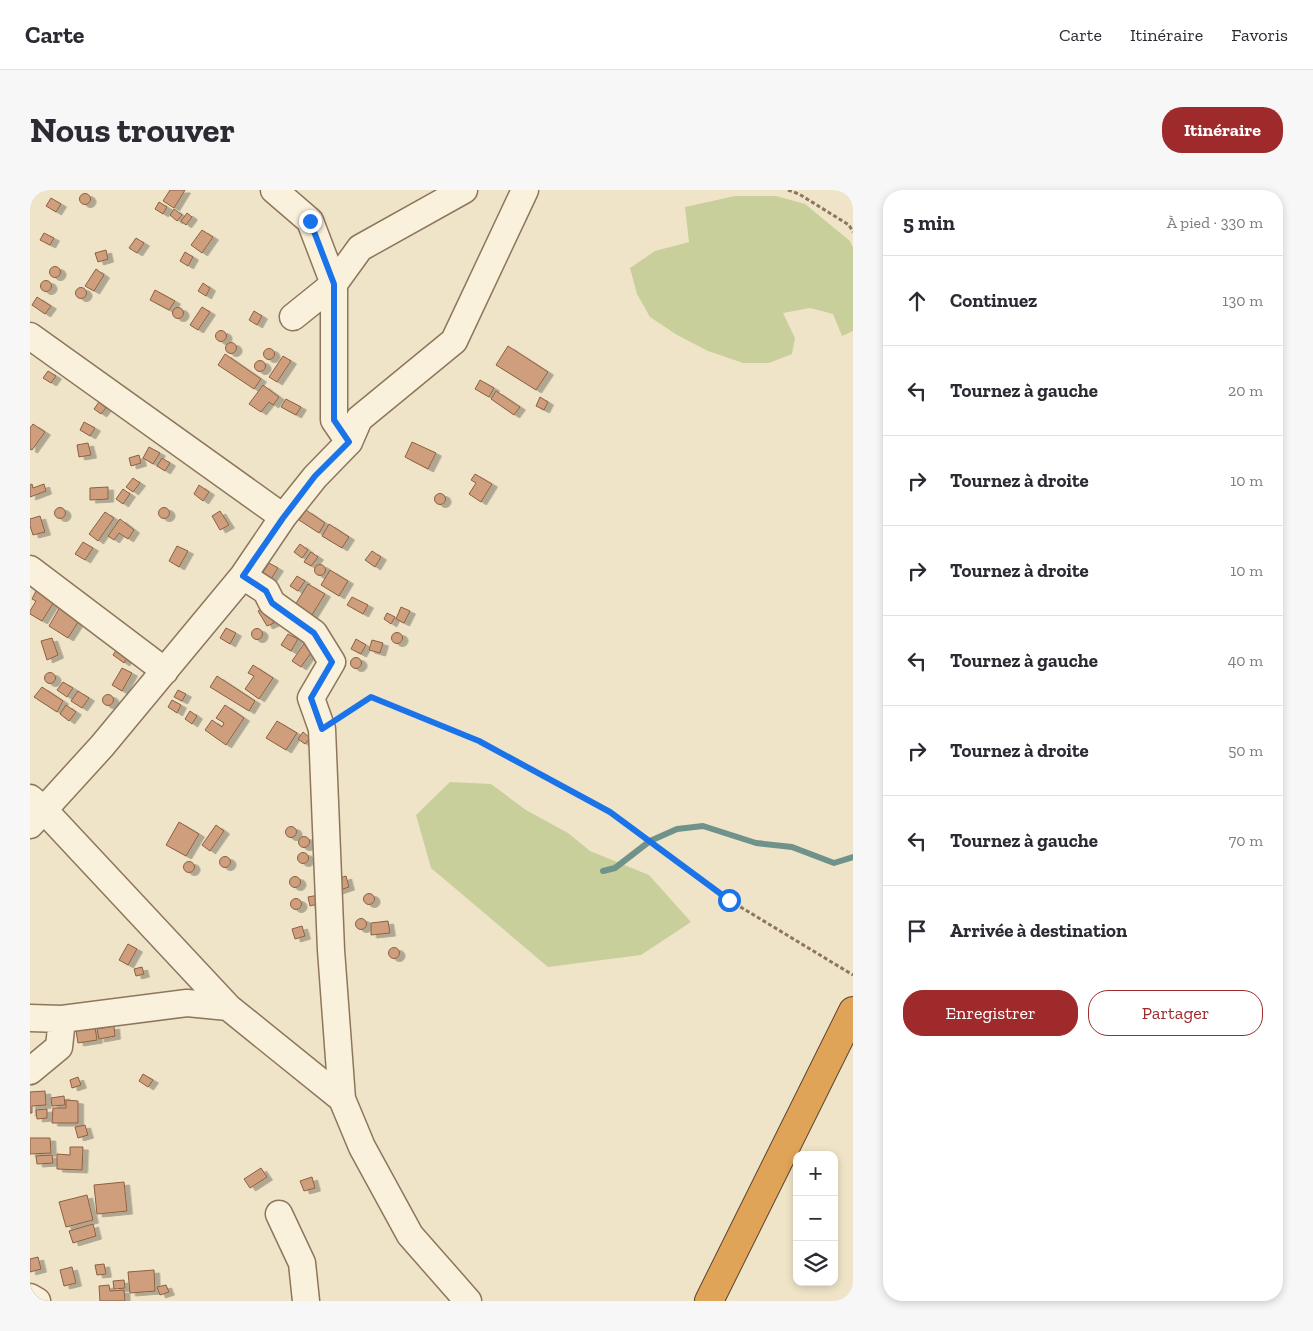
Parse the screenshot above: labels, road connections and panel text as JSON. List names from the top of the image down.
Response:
{
  "page": {
    "header": "Carte",
    "nav": ["Carte", "Itinéraire", "Favoris"],
    "buttons": [
      "Itinéraire",
      ["Enregistrer", "Partager"]
    ],
    "title": "Nous trouver",
    "heading": ["5 min", "À pied · 330 m"],
    "list": [
      ["Continuez", "130 m"],
      ["Tournez à gauche", "20 m"],
      ["Tournez à droite", "10 m"],
      ["Tournez à droite", "10 m"],
      ["Tournez à gauche", "40 m"],
      ["Tournez à droite", "50 m"],
      ["Tournez à gauche", "70 m"],
      "Arrivée à destination"
    ],
    "map_buttons": ["+", "−"]
  }
}
